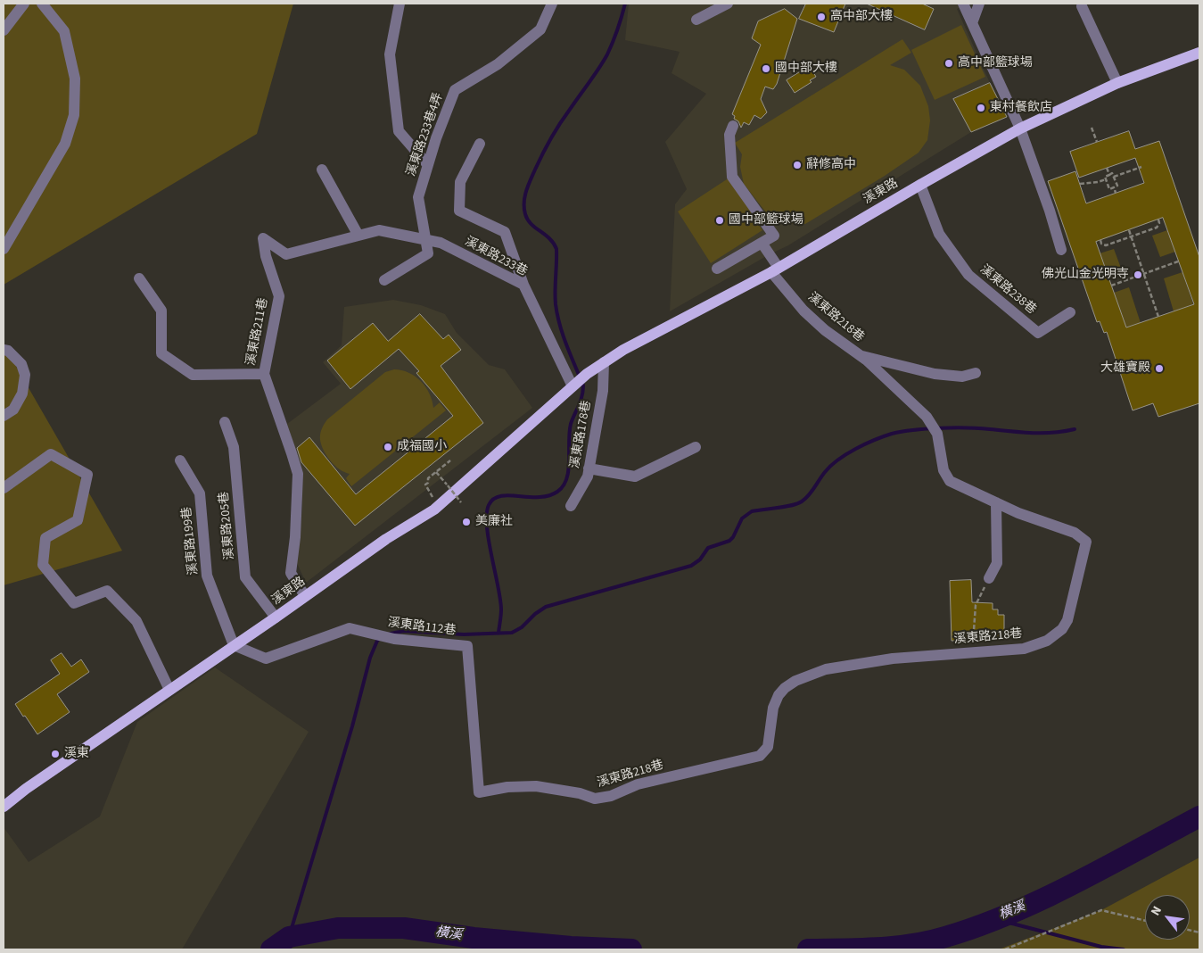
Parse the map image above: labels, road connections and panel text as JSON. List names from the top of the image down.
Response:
{
  "streets": {
    "main road": ["溪東路"],
    "street": [
      "溪東路233巷4弄",
      "溪東路233巷",
      "溪東路238巷",
      "溪東路218巷",
      "溪東路211巷",
      "溪東路178巷",
      "溪東路205巷",
      "溪東路199巷",
      "溪東路112巷"
    ]
  },
  "crossings": [
    ["溪東路233巷4弄", "溪東路233巷"],
    ["溪東路233巷4弄", "溪東路211巷"],
    ["溪東路", "溪東路233巷"],
    ["溪東路", "溪東路238巷"],
    ["溪東路", "溪東路218巷"],
    ["溪東路", "溪東路211巷"],
    ["溪東路", "溪東路178巷"],
    ["溪東路", "溪東路205巷"],
    ["溪東路", "溪東路199巷"],
    ["溪東路", "溪東路112巷"],
    ["溪東路233巷", "溪東路211巷"],
    ["溪東路218巷", "溪東路112巷"],
    ["溪東路199巷", "溪東路112巷"]
  ],
  "water": ["橫溪"],
  "places": [
    "高中部大樓",
    "高中部籃球場",
    "國中部大樓",
    "東村餐飲店",
    "辭修高中",
    "國中部籃球場",
    "佛光山金光明寺",
    "大雄寶殿",
    "成福國小",
    "美廉社",
    "溪東"
  ],
  "north": "top left"
}
